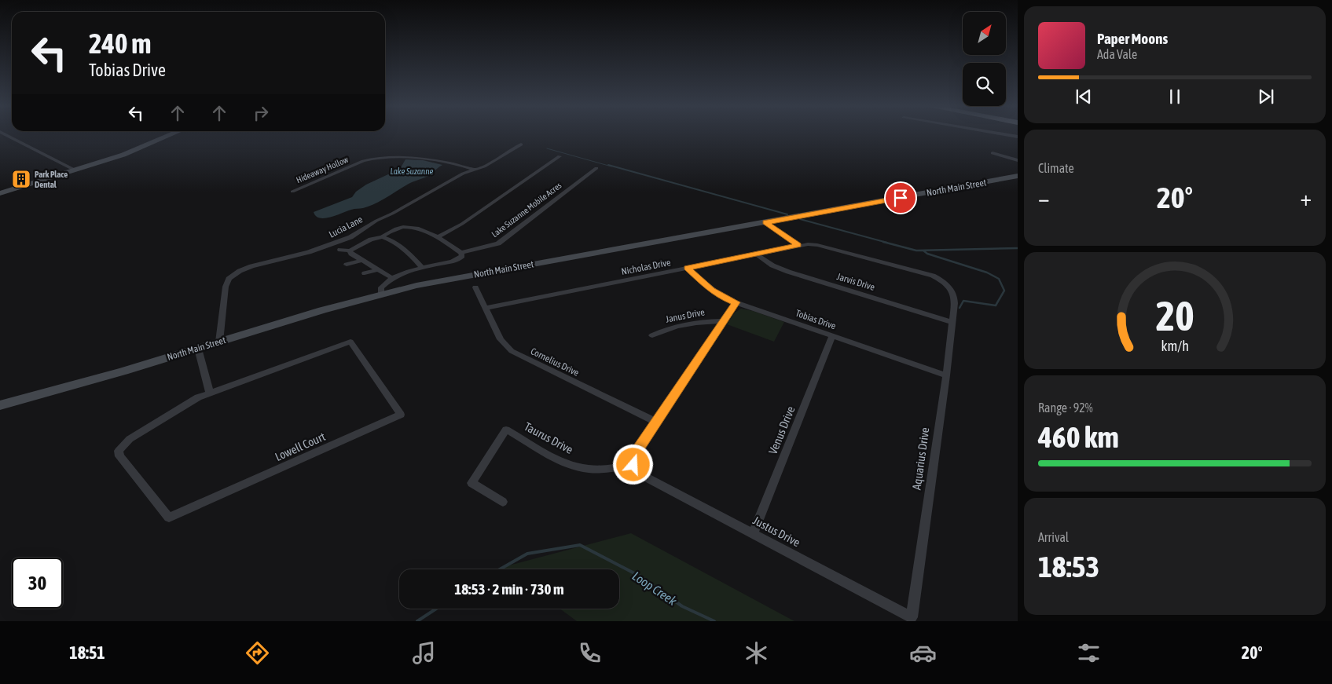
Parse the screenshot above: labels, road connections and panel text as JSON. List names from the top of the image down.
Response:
{
  "streets": {
    "main road": ["North Main Street"],
    "street": [
      "Hideaway Hollow",
      "Lake Suzanne Mobile Acres",
      "Lucia Lane",
      "Nicholas Drive",
      "Jarvis Drive",
      "Janus Drive",
      "Tobias Drive",
      "Cornelius Drive",
      "Venus Drive",
      "Taurus Drive",
      "Lowell Court",
      "Aquarius Drive",
      "Justus Drive"
    ]
  },
  "crossings": [
    ["Hideaway Hollow", "Lucia Lane"],
    ["North Main Street", "Lucia Lane"],
    ["Nicholas Drive", "Jarvis Drive"],
    ["Nicholas Drive", "Tobias Drive"],
    ["Nicholas Drive", "Cornelius Drive"],
    ["Nicholas Drive", "Aquarius Drive"],
    ["Jarvis Drive", "Aquarius Drive"],
    ["Tobias Drive", "Venus Drive"],
    ["Tobias Drive", "Aquarius Drive"],
    ["Venus Drive", "Justus Drive"],
    ["Taurus Drive", "Justus Drive"],
    ["Aquarius Drive", "Justus Drive"]
  ],
  "water": ["Lake Suzanne", "Loop Creek"],
  "places": {
    "building": ["Park Place Dental"]
  },
  "north": "top right",
  "page": {
    "turn": ["240 m", "Tobias Drive"],
    "song": ["Paper Moons", "Ada Vale"],
    "tile": [
      "Climate",
      ["Range · 92%", "460 km"],
      ["Arrival", "18:53"]
    ],
    "heat": ["−", "20°", "+"],
    "limit": "30",
    "trip": "18:53 · 2 min · 730 m",
    "tabs": ["18:51", "20°"],
    "gauge": ["20", "km/h"]
  }
}
